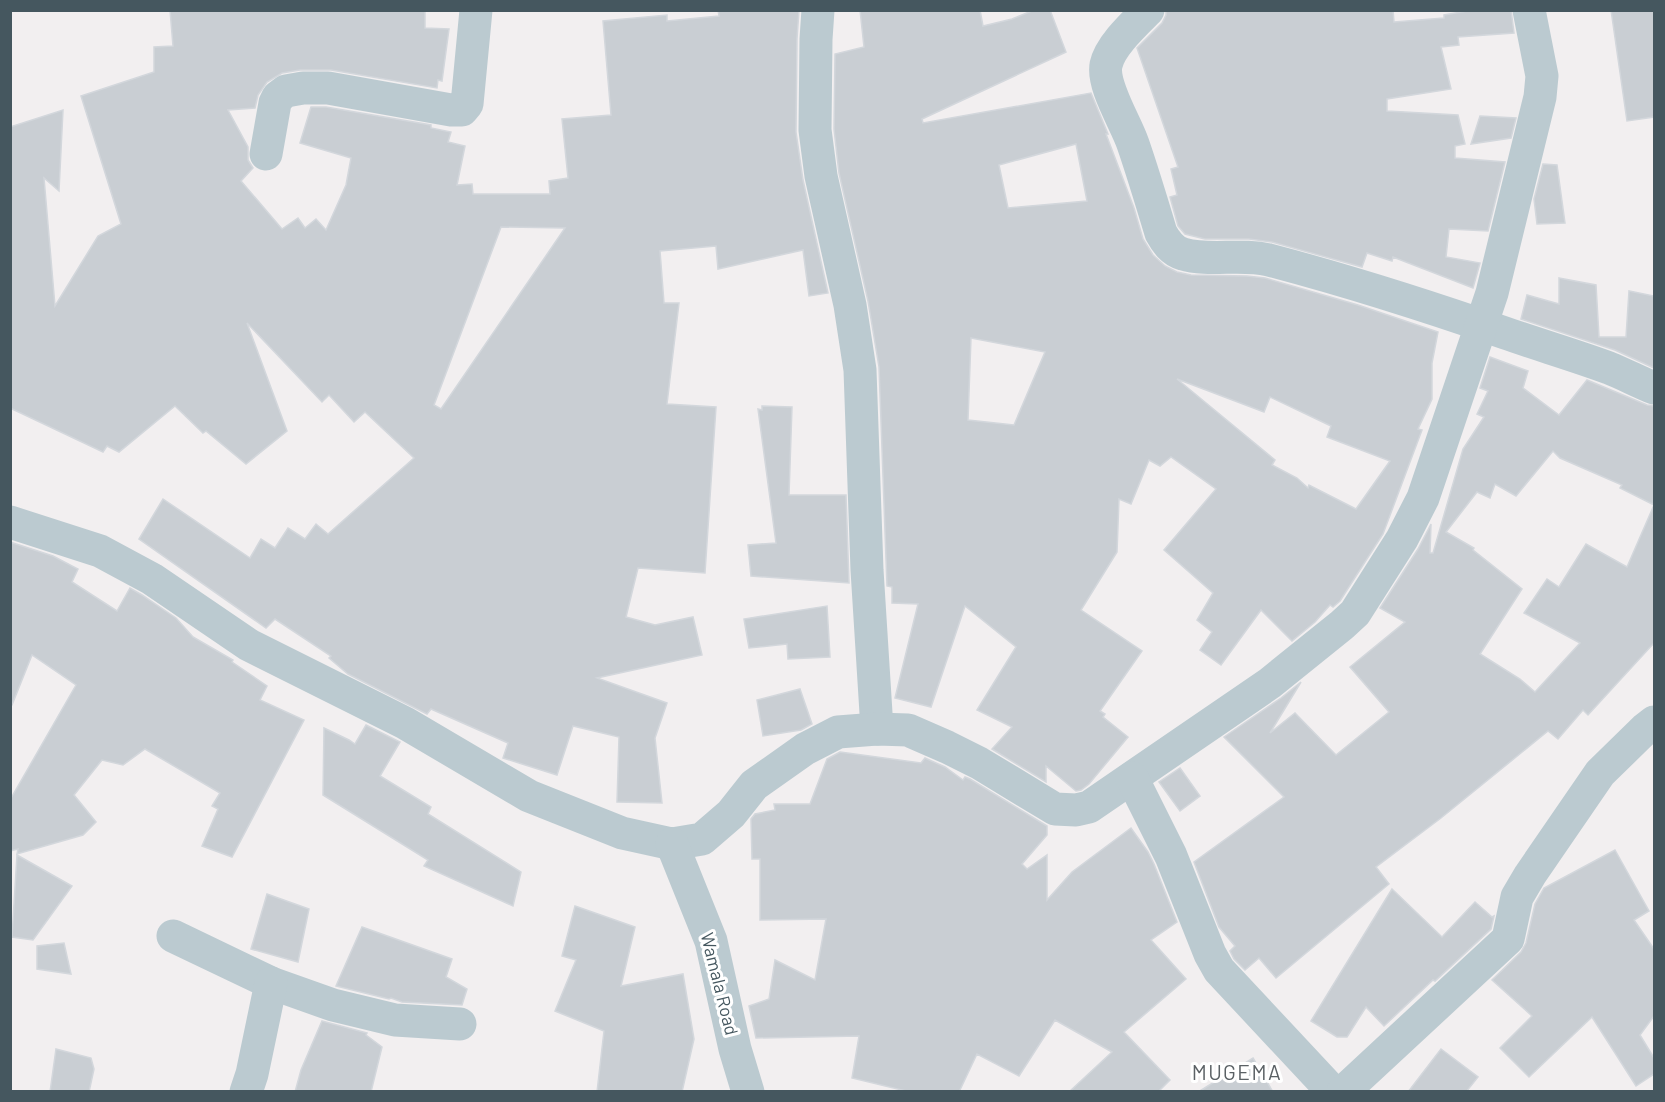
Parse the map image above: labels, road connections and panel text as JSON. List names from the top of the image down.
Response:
{
  "streets": {
    "street": ["Wamala Road"]
  },
  "districts": ["MUGEMA"]
}
